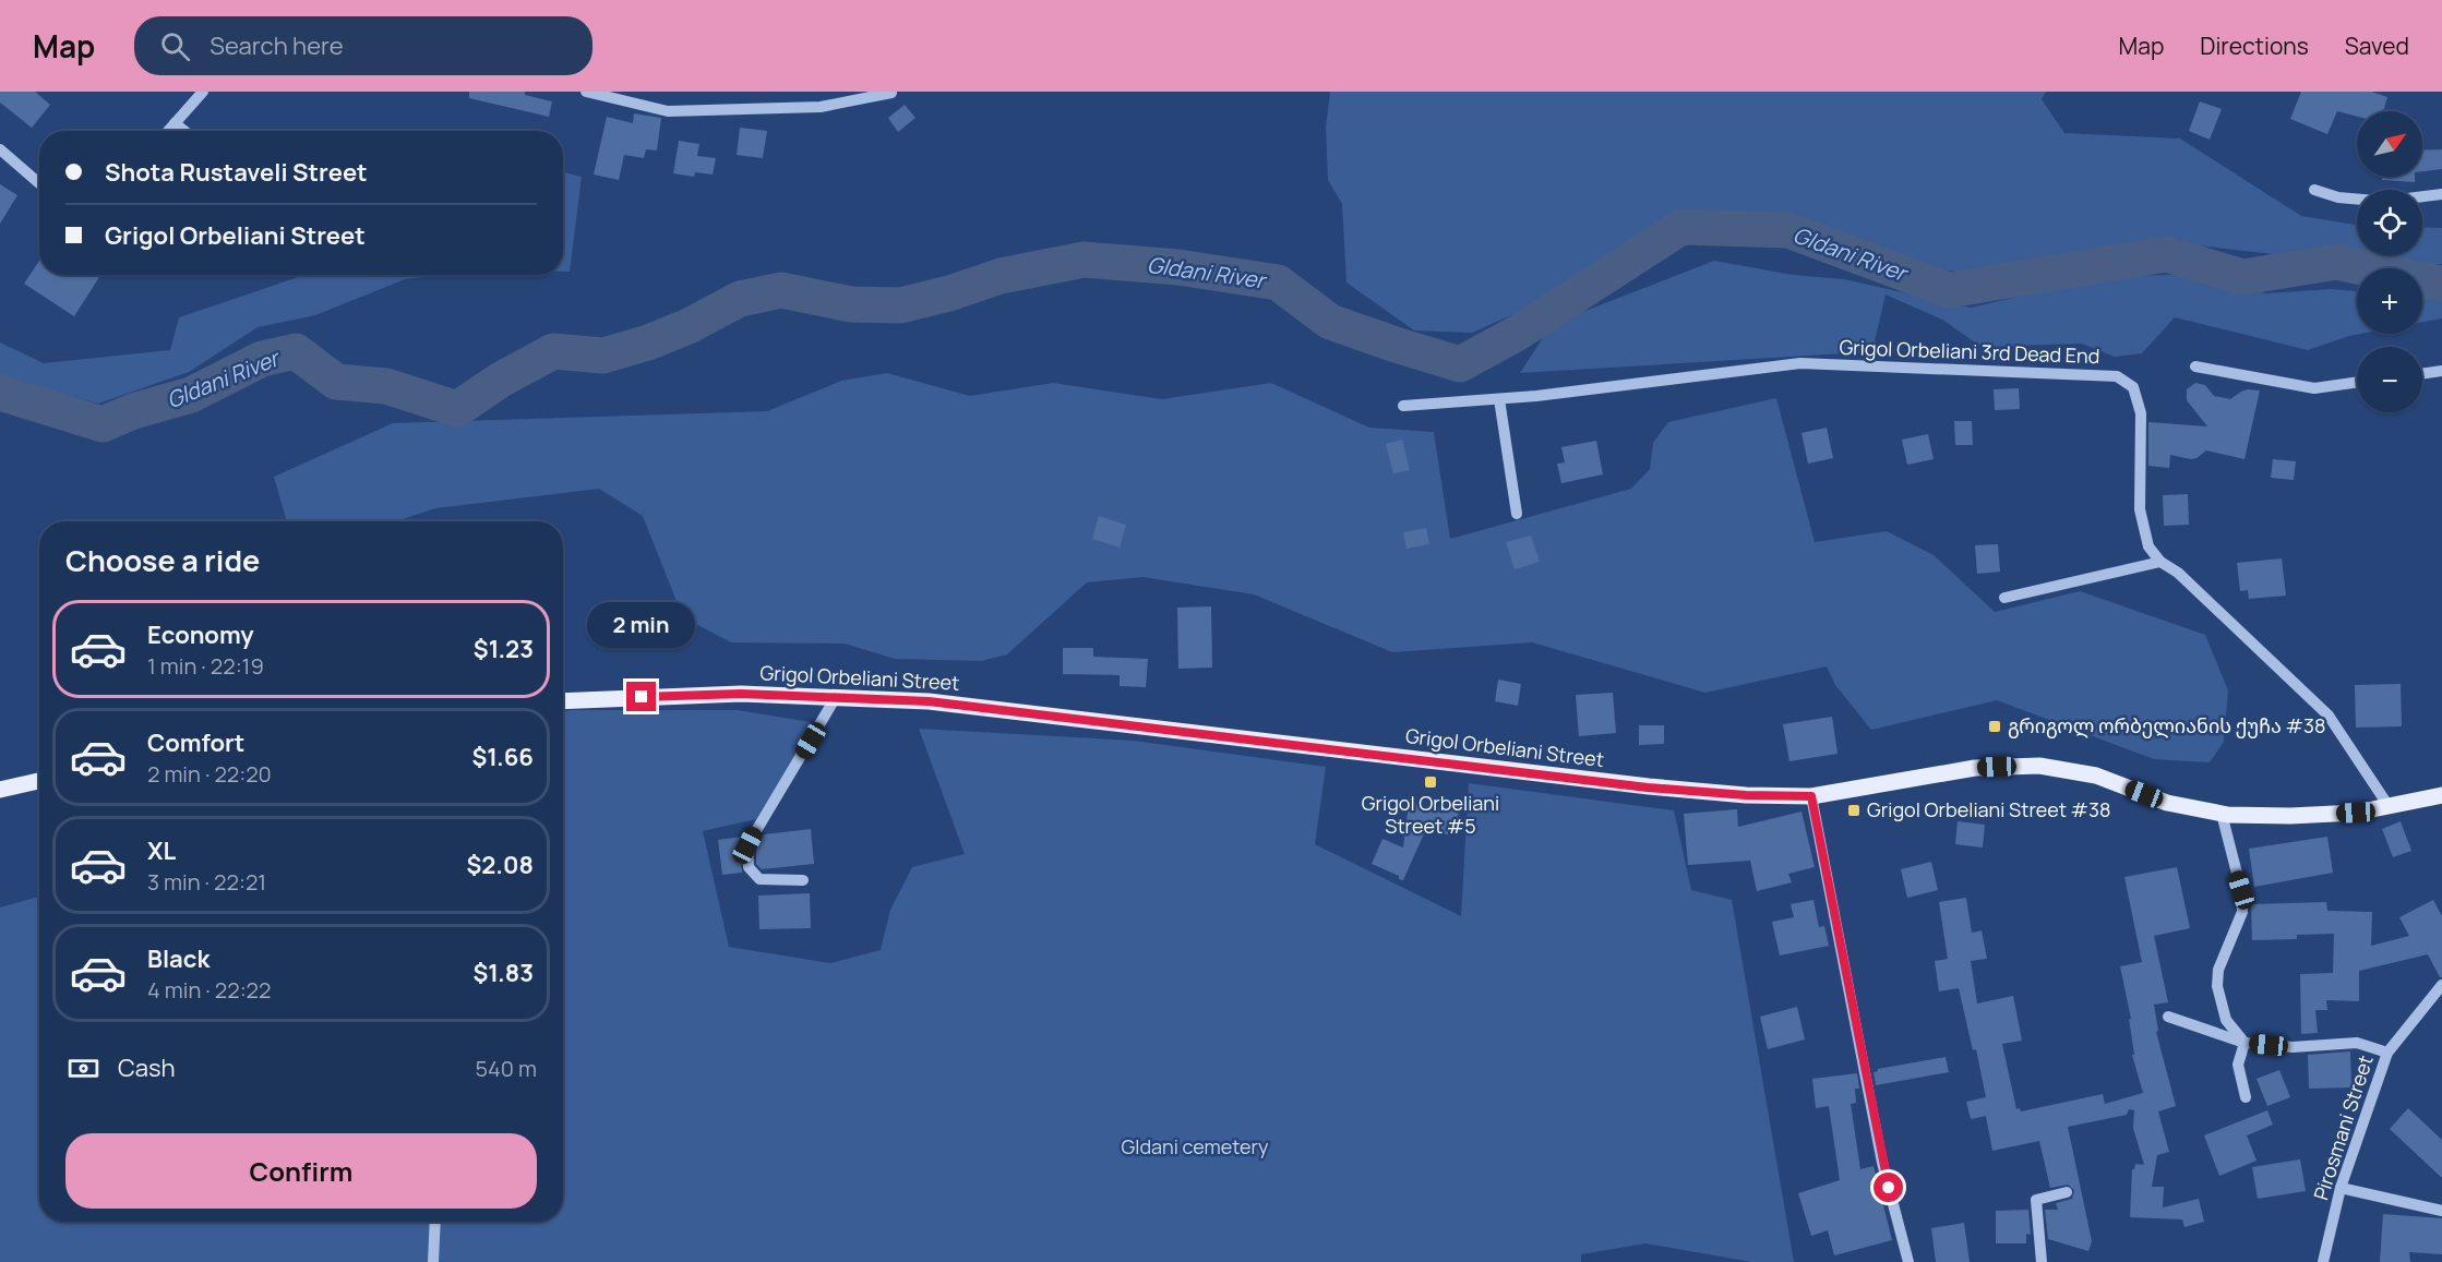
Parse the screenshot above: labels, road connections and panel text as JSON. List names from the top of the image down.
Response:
{
  "streets": {
    "main road": ["Grigol Orbeliani Street"],
    "street": ["Grigol Orbeliani 3rd Dead End", "Pirosmani Street"]
  },
  "crossings": [
    ["Grigol Orbeliani 3rd Dead End", "Grigol Orbeliani Street"]
  ],
  "water": ["Gldani River"],
  "parks": ["Gldani cemetery"],
  "places": {
    "transit": ["გრიგოლ ორბელიანის ქუჩა #38", "Grigol Orbeliani Street #5", "Grigol Orbeliani Street #38"]
  },
  "north": "top right",
  "page": {
    "header": "Map",
    "search": "Search here",
    "nav": ["Map", "Directions", "Saved"],
    "map_buttons": ["+", "−"],
    "banner": ["Shota Rustaveli Street", "Grigol Orbeliani Street"],
    "heading": "Choose a ride",
    "list": [
      {
        "name": "Economy",
        "note": "1 min · 22:19",
        "value": "$1.23"
      },
      {
        "name": "Comfort",
        "note": "2 min · 22:20",
        "value": "$1.66"
      },
      {
        "name": "XL",
        "note": "3 min · 22:21",
        "value": "$2.08"
      },
      {
        "name": "Black",
        "note": "4 min · 22:22",
        "value": "$1.83"
      }
    ],
    "bubble": "2 min",
    "pay": ["Cash", "540 m"],
    "buttons": "Confirm"
  }
}
